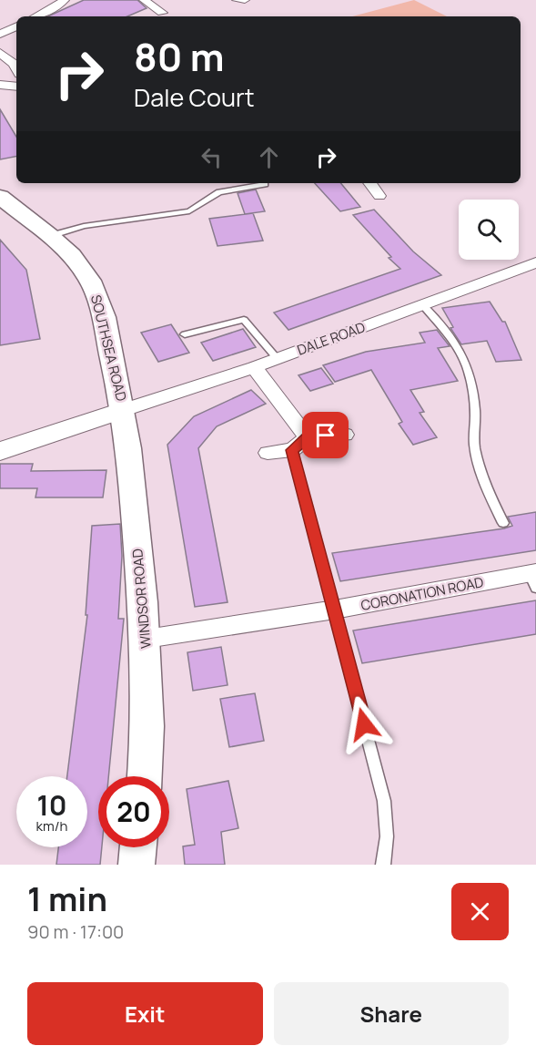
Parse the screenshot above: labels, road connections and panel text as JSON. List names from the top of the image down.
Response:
{
  "streets": {
    "main road": ["SOUTHSEA ROAD", "WINDSOR ROAD"],
    "street": ["DALE ROAD", "CORONATION ROAD"]
  },
  "crossings": [
    ["DALE ROAD", "SOUTHSEA ROAD"],
    ["DALE ROAD", "WINDSOR ROAD"],
    ["SOUTHSEA ROAD", "WINDSOR ROAD"],
    ["CORONATION ROAD", "WINDSOR ROAD"]
  ],
  "page": {
    "turn": ["80 m", "Dale Court"],
    "speed": "10 km/h",
    "limit": "20",
    "heading": ["1 min", "90 m · 17:00"],
    "buttons": ["Exit", "Share"]
  }
}
